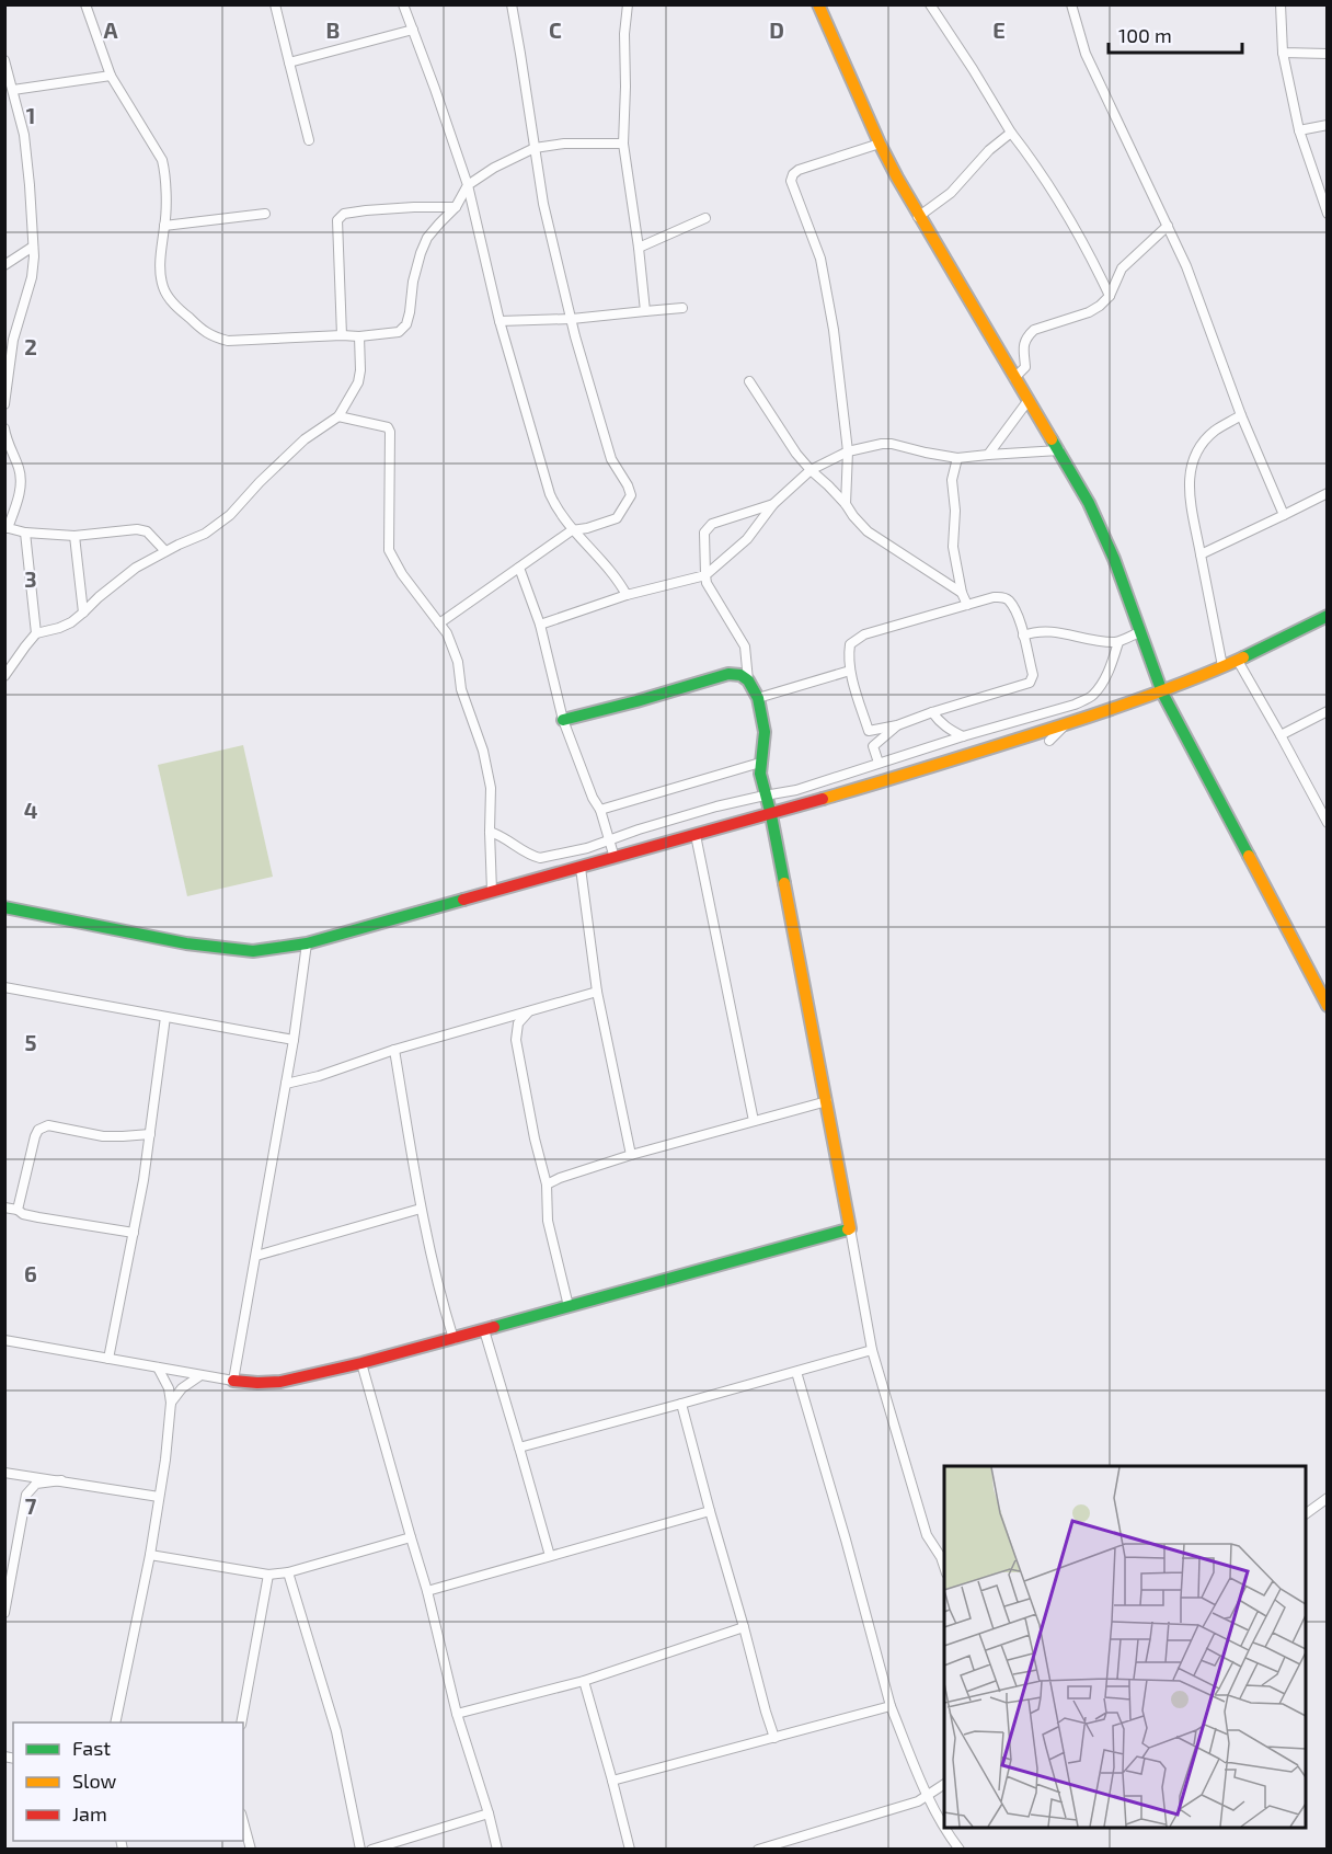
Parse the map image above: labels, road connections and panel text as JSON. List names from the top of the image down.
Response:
{
  "legend": ["Fast", "Slow", "Jam"],
  "scale_bar": "100 m",
  "grid": {
    "columns": [
      "A",
      "B",
      "C",
      "D",
      "E"
    ],
    "rows": [
      "1",
      "2",
      "3",
      "4",
      "5",
      "6",
      "7"
    ]
  }
}
